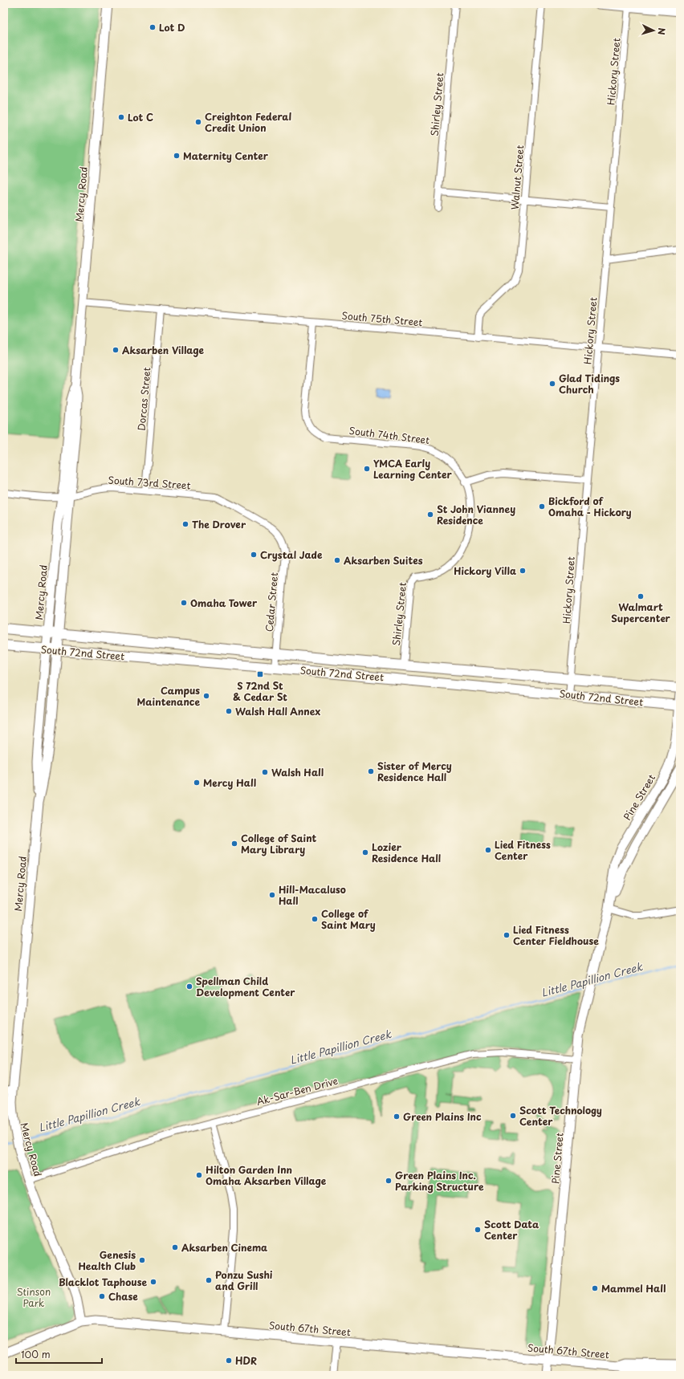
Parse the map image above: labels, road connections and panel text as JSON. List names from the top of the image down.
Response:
{
  "streets": {
    "main road": [
      "Mercy Road",
      "South 72nd Street",
      "Pine Street",
      "South 67th Street"
    ],
    "street": [
      "Hickory Street",
      "Shirley Street",
      "Walnut Street",
      "South 75th Street",
      "Dorcas Street",
      "South 74th Street",
      "South 73rd Street",
      "Cedar Street",
      "Ak-Sar-Ben Drive"
    ]
  },
  "crossings": [
    ["Hickory Street", "South 75th Street"],
    ["Hickory Street", "South 72nd Street"],
    ["Shirley Street", "South 74th Street"],
    ["Shirley Street", "South 72nd Street"],
    ["Walnut Street", "South 75th Street"],
    ["Mercy Road", "South 75th Street"],
    ["Mercy Road", "South 73rd Street"],
    ["Mercy Road", "South 72nd Street"],
    ["Mercy Road", "Ak-Sar-Ben Drive"],
    ["Mercy Road", "South 67th Street"],
    ["South 75th Street", "Dorcas Street"],
    ["South 75th Street", "South 74th Street"],
    ["Dorcas Street", "South 73rd Street"],
    ["South 73rd Street", "Cedar Street"],
    ["Cedar Street", "South 72nd Street"],
    ["South 72nd Street", "Pine Street"],
    ["Pine Street", "Ak-Sar-Ben Drive"],
    ["Pine Street", "South 67th Street"]
  ],
  "water": ["Little Papillion Creek"],
  "parks": ["Stinson Park"],
  "places": {
    "other": [
      "Lot D",
      "Lot C",
      "Creighton Federal Credit Union",
      "Maternity Center",
      "Aksarben Village",
      "Glad Tidings Church",
      "YMCA Early Learning Center",
      "Bickford of Omaha - Hickory",
      "St John Vianney Residence",
      "The Drover",
      "Crystal Jade",
      "Aksarben Suites",
      "Hickory Villa",
      "Walmart Supercenter",
      "Omaha Tower",
      "Campus Maintenance",
      "Walsh Hall Annex",
      "Sister of Mercy Residence Hall",
      "Walsh Hall",
      "Mercy Hall",
      "College of Saint Mary Library",
      "Lied Fitness Center",
      "Lozier Residence Hall",
      "Hill-Macaluso Hall",
      "College of Saint Mary",
      "Lied Fitness Center Fieldhouse",
      "Spellman Child Development Center",
      "Scott Technology Center",
      "Green Plains Inc",
      "Hilton Garden Inn Omaha Aksarben Village",
      "Green Plains Inc. Parking Structure",
      "Scott Data Center",
      "Aksarben Cinema",
      "Genesis Health Club",
      "Ponzu Sushi and Grill",
      "Blacklot Taphouse",
      "Mammel Hall",
      "Chase",
      "HDR"
    ],
    "transit": ["S 72nd St & Cedar St"]
  },
  "scale_bar": "100 m",
  "north": "right"
}
